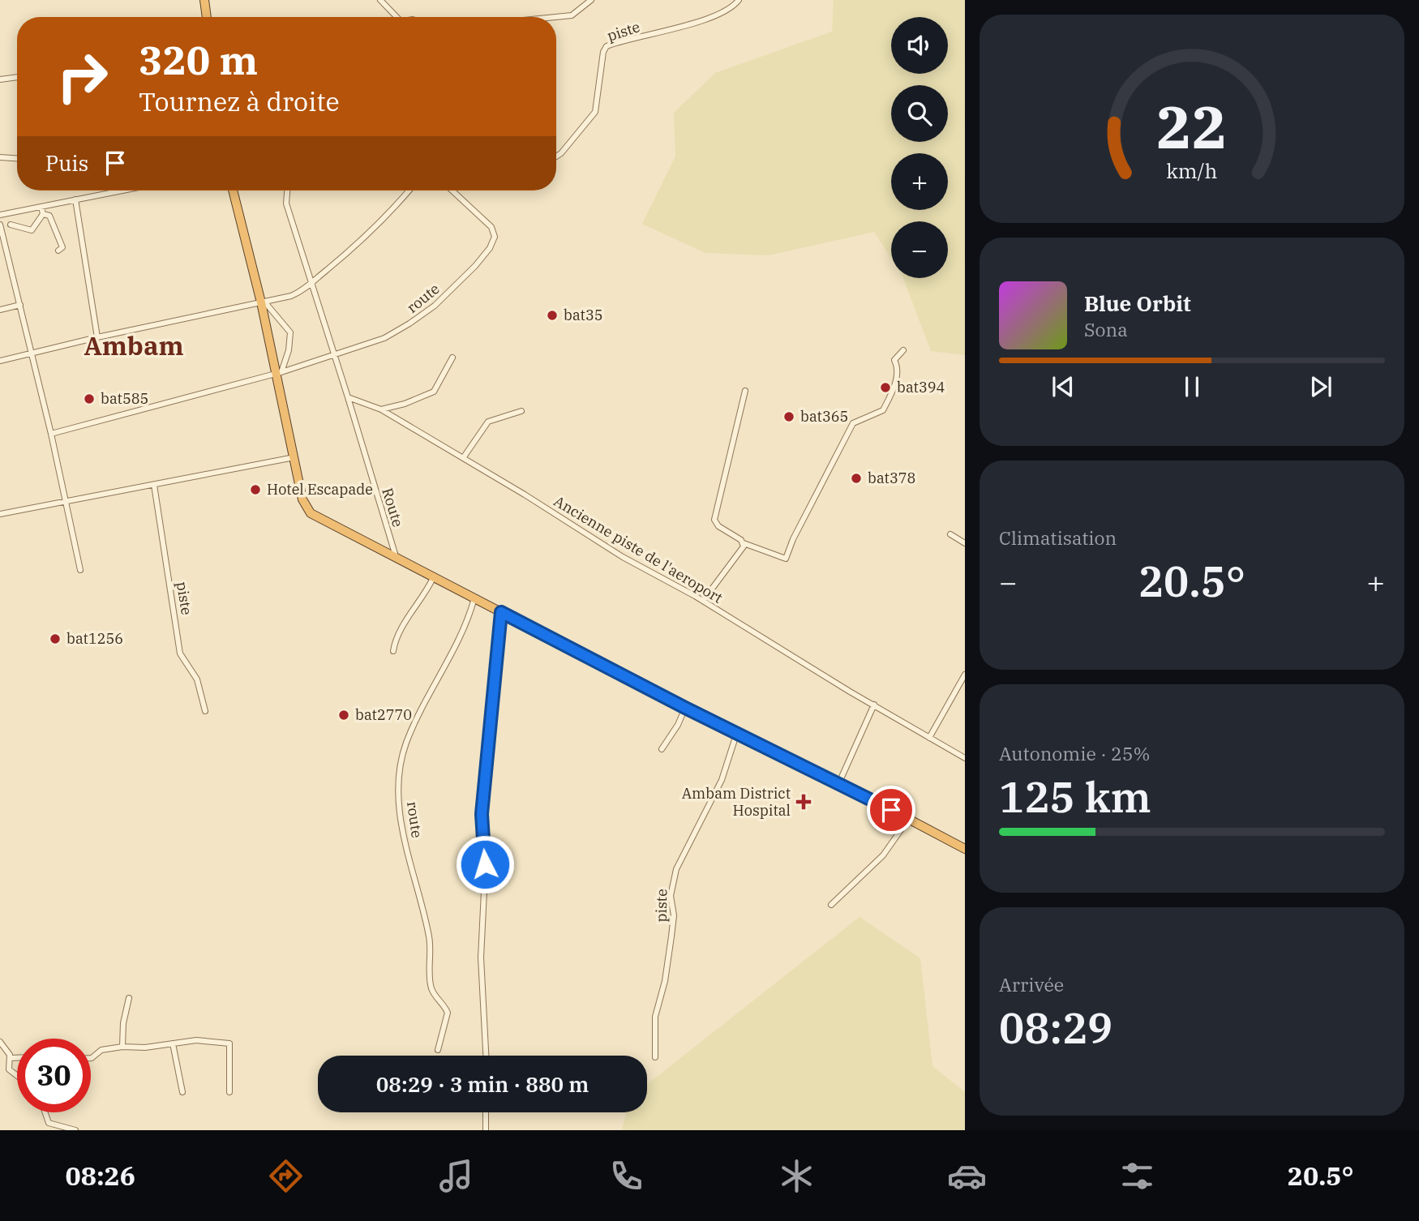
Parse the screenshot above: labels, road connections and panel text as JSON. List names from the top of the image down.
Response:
{
  "streets": {
    "street": [
      "piste",
      "route",
      "Route",
      "Ancienne piste de l'aeroport"
    ]
  },
  "crossings": [
    ["Route", "Ancienne piste de l'aeroport"]
  ],
  "districts": ["Ambam"],
  "places": {
    "other": [
      "bat35",
      "bat394",
      "bat585",
      "bat365",
      "bat378",
      "Hotel Escapade",
      "bat1256",
      "bat2770"
    ],
    "health": ["Ambam District Hospital"]
  },
  "page": {
    "map_buttons": ["+", "−"],
    "turn": ["320 m", "Tournez à droite"],
    "then": "Puis",
    "song": ["Blue Orbit", "Sona"],
    "tile": [
      "Climatisation",
      ["Autonomie · 25%", "125 km"],
      ["Arrivée", "08:29"]
    ],
    "heat": ["−", "20.5°", "+"],
    "limit": "30",
    "trip": "08:29 · 3 min · 880 m",
    "tabs": ["08:26", "20.5°"],
    "gauge": ["22", "km/h"]
  }
}
